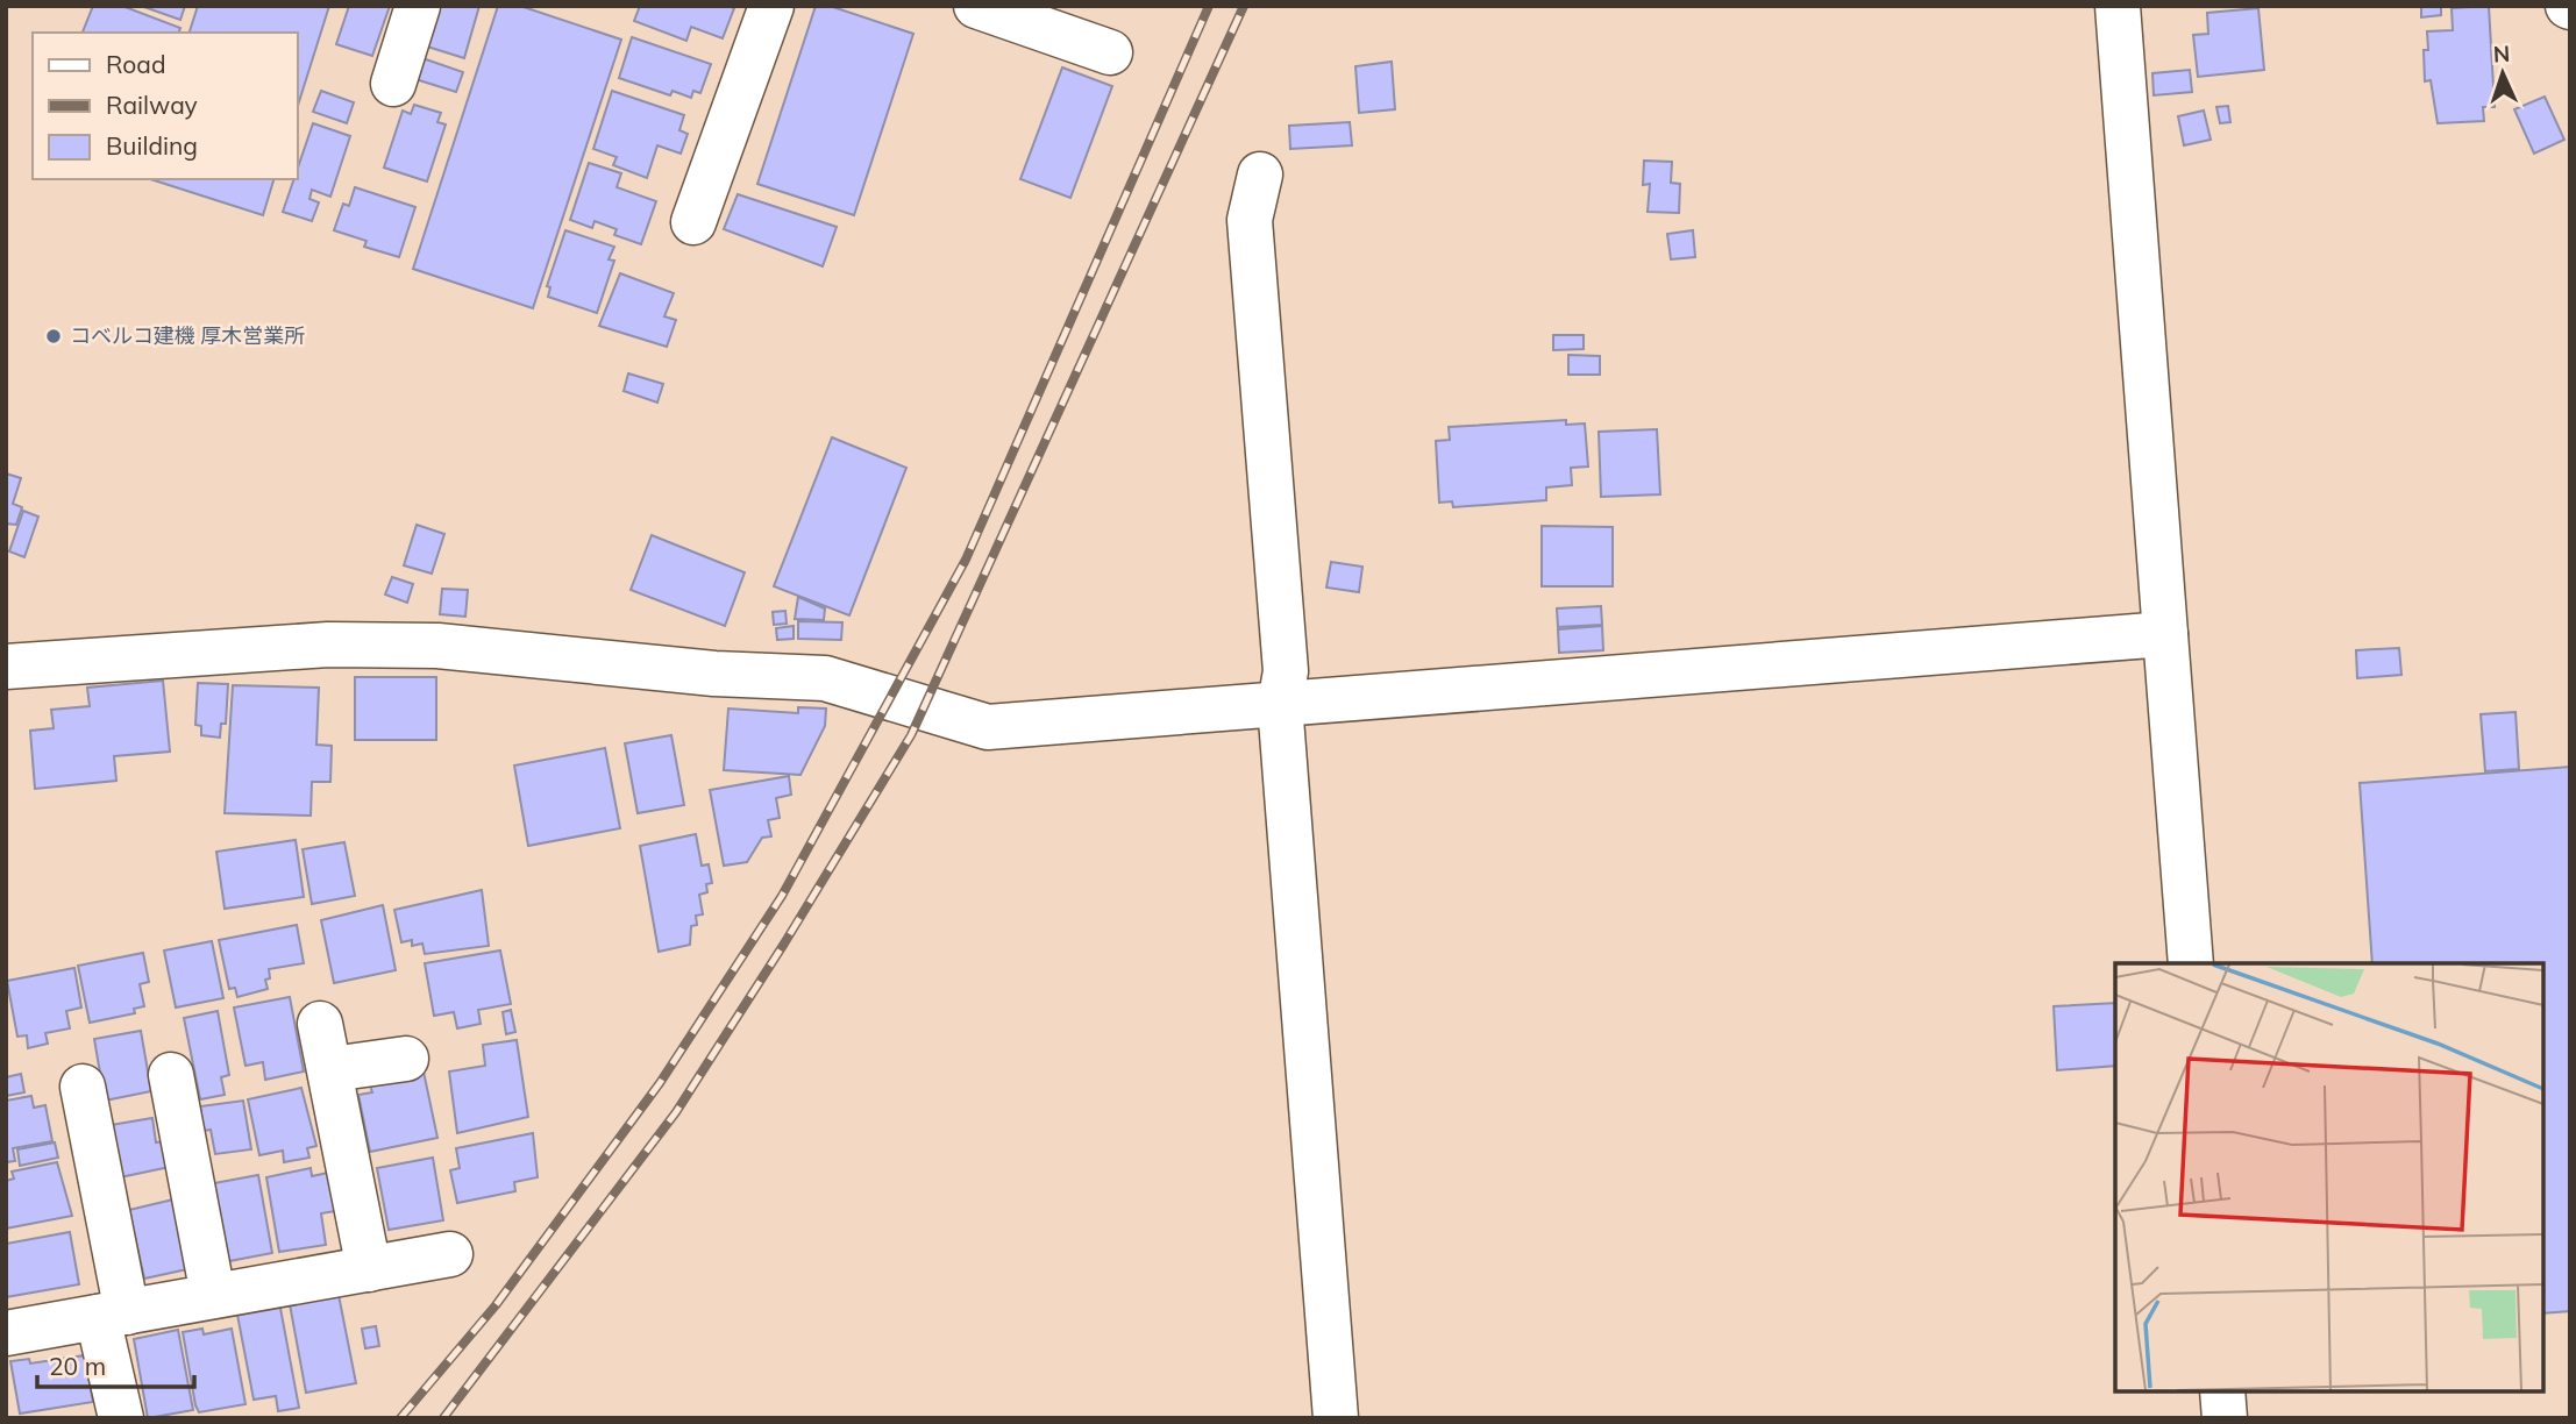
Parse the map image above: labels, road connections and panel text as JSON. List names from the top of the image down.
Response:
{
  "places": ["コベルコ建機 厚木営業所"],
  "legend": ["Road", "Railway", "Building"],
  "scale_bar": "20 m",
  "north": "top"
}
